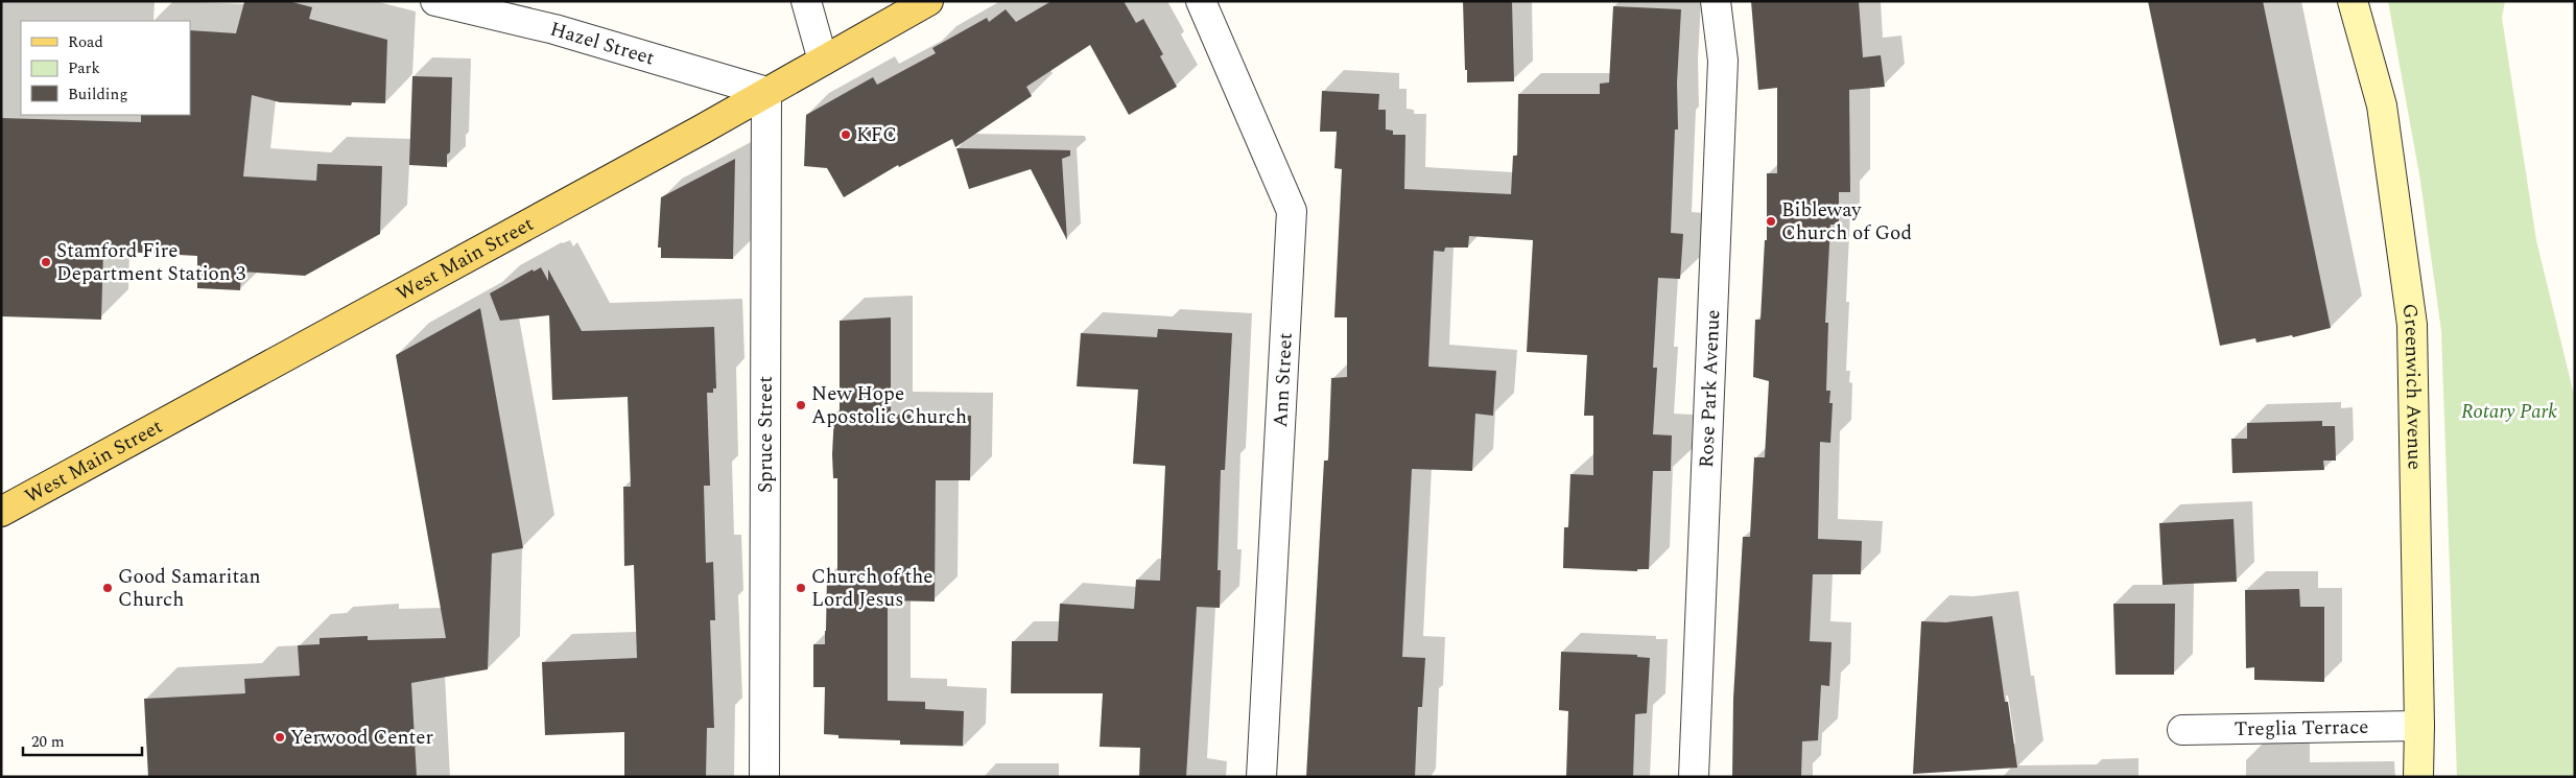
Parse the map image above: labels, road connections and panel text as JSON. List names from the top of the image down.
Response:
{
  "streets": {
    "main road": ["West Main Street", "Greenwich Avenue"],
    "street": [
      "Hazel Street",
      "Ann Street",
      "Rose Park Avenue",
      "Spruce Street",
      "Treglia Terrace"
    ]
  },
  "crossings": [
    ["Hazel Street", "West Main Street"],
    ["Hazel Street", "Spruce Street"],
    ["West Main Street", "Spruce Street"],
    ["Greenwich Avenue", "Treglia Terrace"]
  ],
  "parks": ["Rotary Park"],
  "places": [
    "KFC",
    "Bibleway Church of God",
    "Stamford Fire Department Station 3",
    "New Hope Apostolic Church",
    "Good Samaritan Church",
    "Church of the Lord Jesus",
    "Yerwood Center"
  ],
  "legend": ["Road", "Park", "Building"],
  "scale_bar": "20 m"
}
